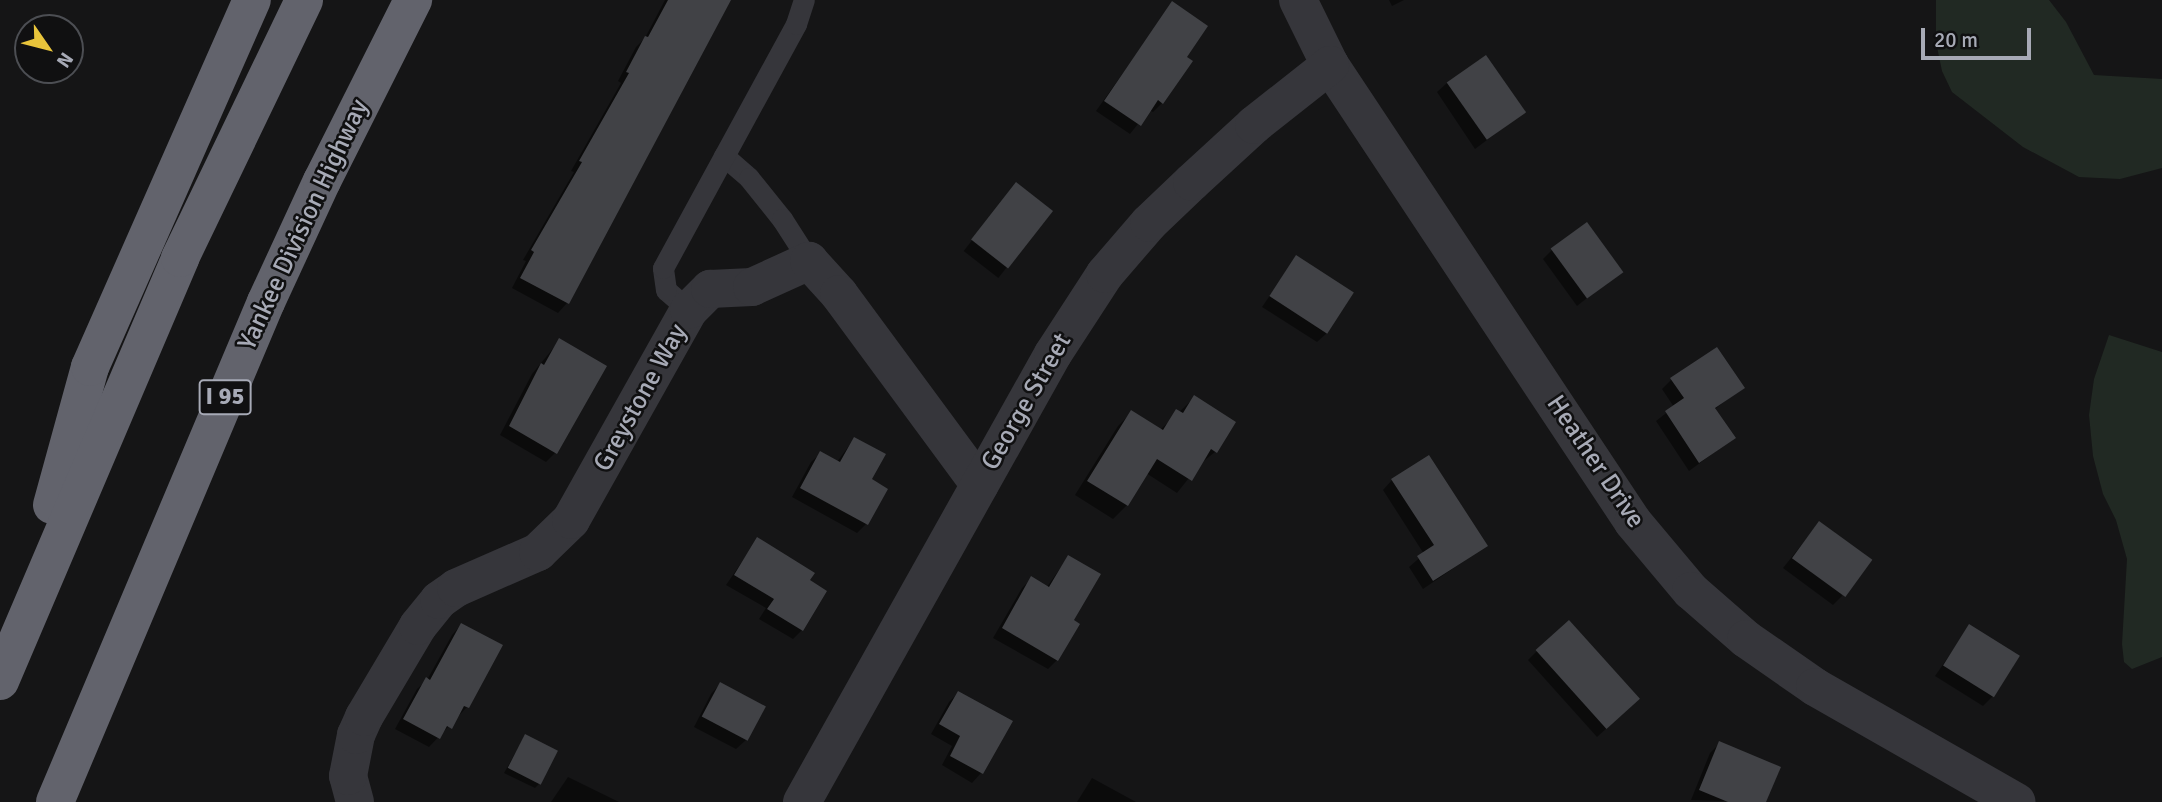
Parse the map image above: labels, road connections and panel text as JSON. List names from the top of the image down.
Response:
{
  "streets": {
    "highway": ["Yankee Division Highway", "I 95"],
    "street": ["Greystone Way", "George Street", "Heather Drive"]
  },
  "crossings": [
    ["George Street", "Heather Drive"]
  ],
  "scale_bar": "20 m",
  "north": "bottom right"
}
